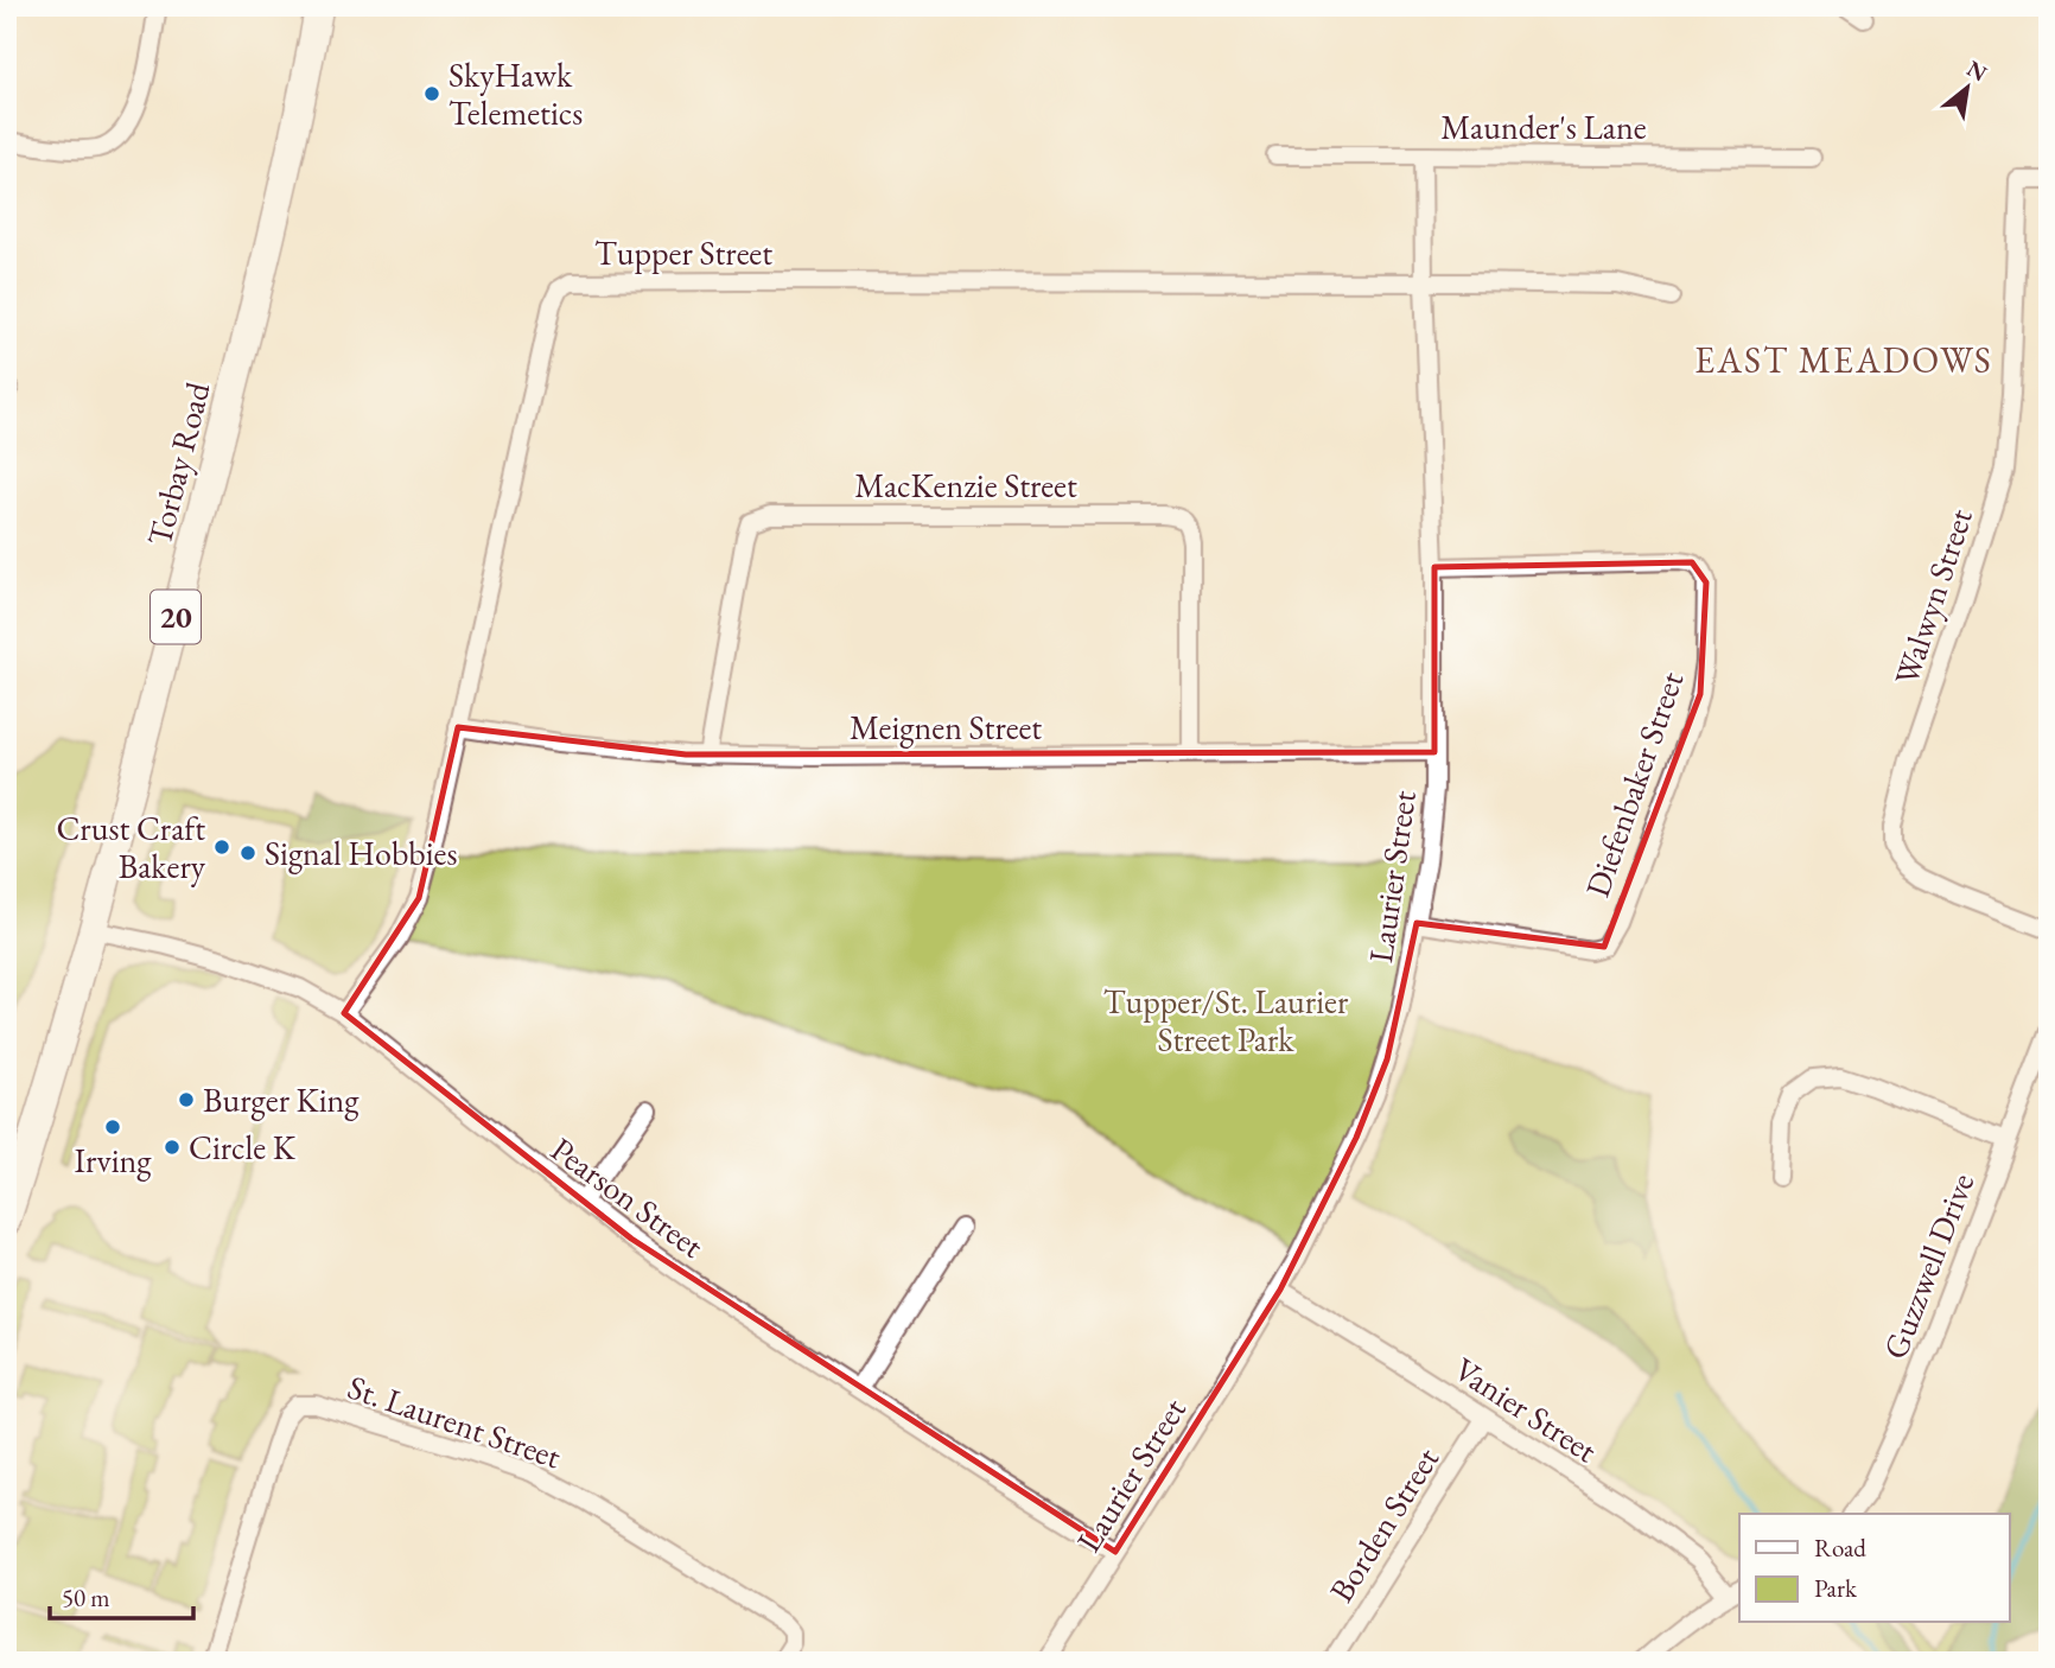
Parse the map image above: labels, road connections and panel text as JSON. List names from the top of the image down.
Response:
{
  "streets": {
    "main road": ["Torbay Road", "20"],
    "street": [
      "Maunder's Lane",
      "Tupper Street",
      "MacKenzie Street",
      "Walwyn Street",
      "Meignen Street",
      "Diefenbaker Street",
      "Laurier Street",
      "Pearson Street",
      "Guzzwell Drive",
      "Vanier Street",
      "St. Laurent Street",
      "Borden Street"
    ]
  },
  "crossings": [
    ["Maunder's Lane", "Laurier Street"],
    ["Tupper Street", "Meignen Street"],
    ["Tupper Street", "Laurier Street"],
    ["Tupper Street", "Pearson Street"],
    ["Torbay Road", "Pearson Street"],
    ["MacKenzie Street", "Meignen Street"],
    ["Meignen Street", "Laurier Street"],
    ["Diefenbaker Street", "Laurier Street"],
    ["Laurier Street", "Pearson Street"],
    ["Laurier Street", "Vanier Street"],
    ["Vanier Street", "Borden Street"]
  ],
  "districts": ["EAST MEADOWS"],
  "parks": ["Tupper/St. Laurier Street Park"],
  "places": [
    "SkyHawk Telemetics",
    "Crust Craft Bakery",
    "Signal Hobbies",
    "Burger King",
    "Irving",
    "Circle K"
  ],
  "legend": ["Road", "Park"],
  "scale_bar": "50 m",
  "north": "top right"
}
